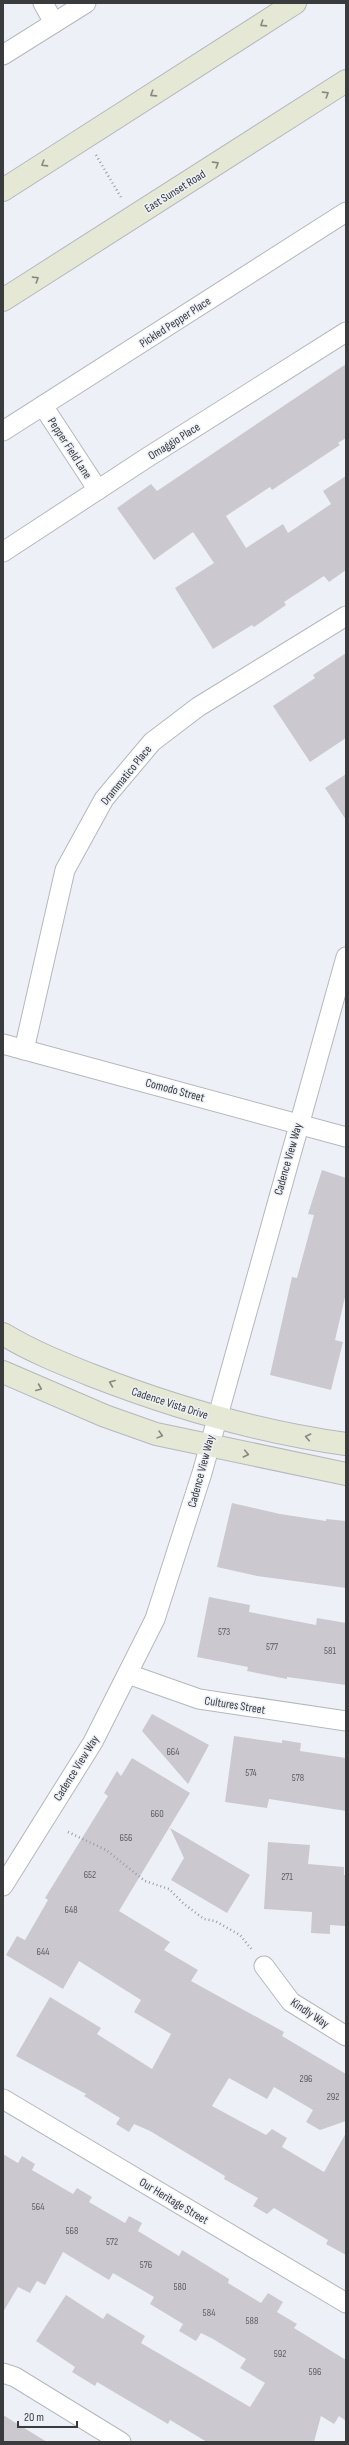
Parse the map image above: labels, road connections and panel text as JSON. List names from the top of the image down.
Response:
{
  "streets": {
    "main road": ["East Sunset Road", "Cadence Vista Drive"],
    "street": [
      "Pickled Pepper Place",
      "Omaggio Place",
      "Pepper Field Lane",
      "Drammatico Place",
      "Comodo Street",
      "Cadence View Way",
      "Cultures Street",
      "Kindly Way",
      "Our Heritage Street"
    ]
  },
  "crossings": [
    ["Pickled Pepper Place", "Pepper Field Lane"],
    ["Omaggio Place", "Pepper Field Lane"],
    ["Drammatico Place", "Comodo Street"],
    ["Comodo Street", "Cadence View Way"],
    ["Cadence View Way", "Cadence Vista Drive"],
    ["Cadence View Way", "Cultures Street"]
  ],
  "house_numbers": [
    "573",
    "577",
    "581",
    "664",
    "574",
    "578",
    "660",
    "656",
    "652",
    "271",
    "648",
    "644",
    "296",
    "292",
    "564",
    "568",
    "572",
    "576",
    "580",
    "584",
    "588",
    "592",
    "596"
  ],
  "scale_bar": "20 m"
}
